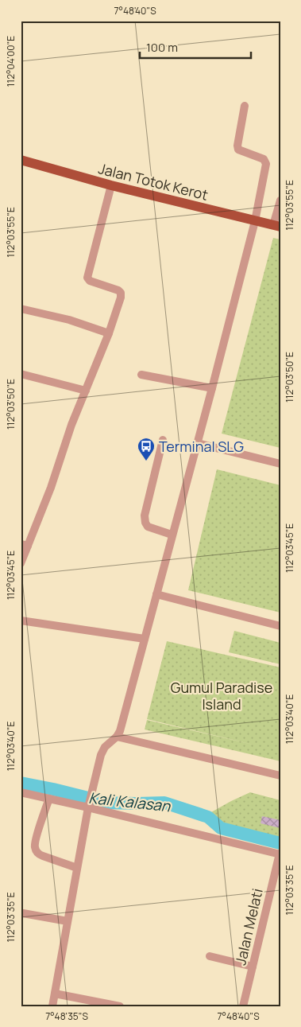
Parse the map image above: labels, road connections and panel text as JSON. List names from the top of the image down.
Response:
{
  "streets": {
    "main road": ["Jalan Totok Kerot"],
    "street": ["Jalan Melati"]
  },
  "water": ["Kali Kalasan"],
  "parks": ["Gumul Paradise Island"],
  "places": {
    "bus stop": ["Terminal SLG"]
  },
  "scale_bar": "100 m",
  "coordinates": [
    "7°48'40\"S",
    "112°04'00\"E",
    "112°03'55\"E",
    "112°03'50\"E",
    "112°03'45\"E",
    "112°03'40\"E",
    "112°03'35\"E",
    "7°48'35\"S"
  ]
}
